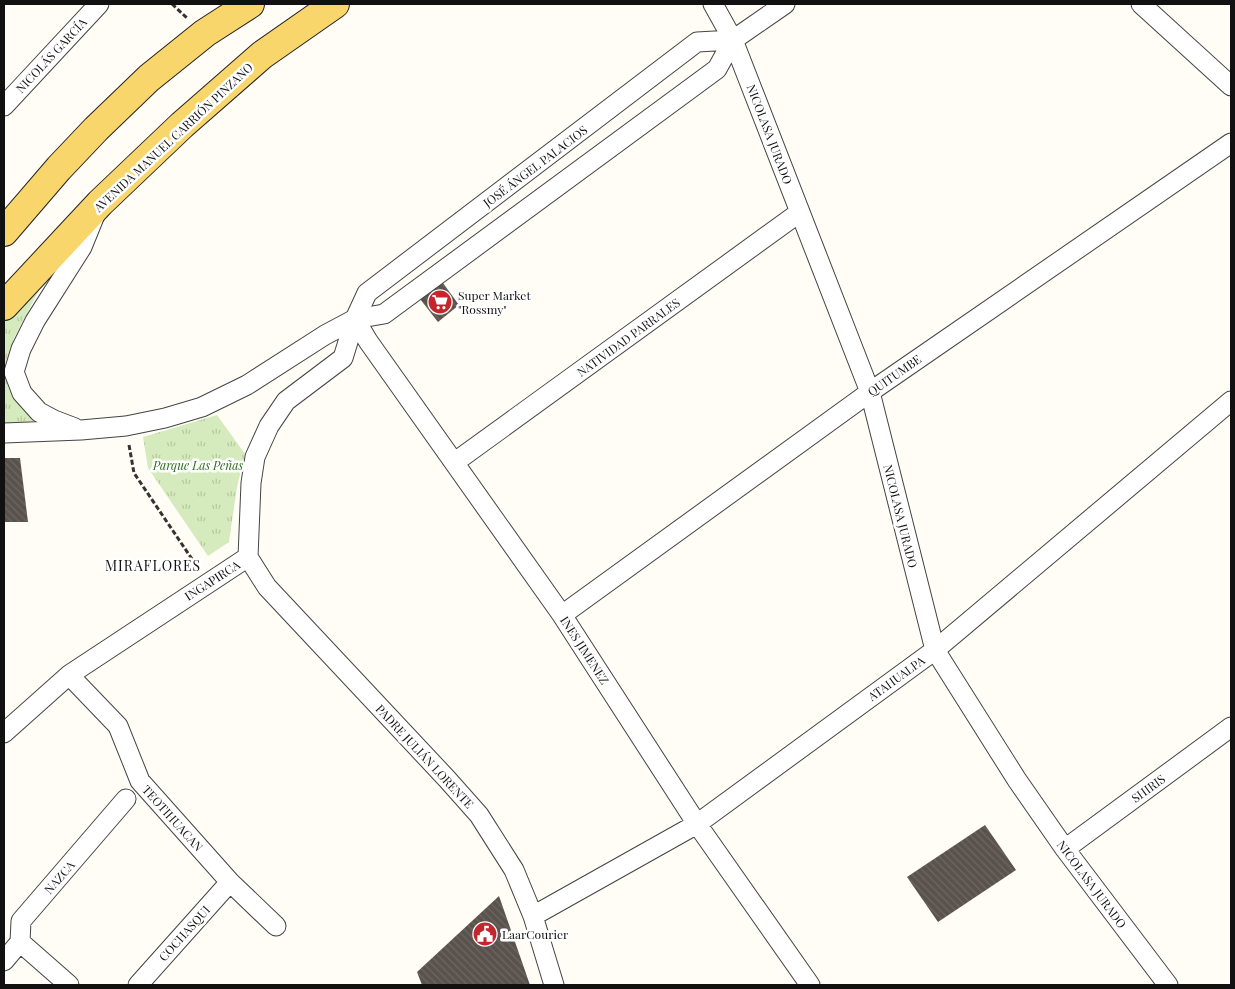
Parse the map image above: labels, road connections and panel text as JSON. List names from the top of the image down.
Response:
{
  "streets": {
    "main road": ["AVENIDA MANUEL CARRIÓN PINZANO"],
    "street": [
      "NICOLÁS GARCÍA",
      "NICOLASA JURADO",
      "JOSÉ ÁNGEL PALACIOS",
      "NATIVIDAD PARRALES",
      "QUITUMBE",
      "INGAPIRCA",
      "INES JIMENEZ",
      "ATAHUALPA",
      "PADRE JULIÁN LORENTE",
      "SHIRIS",
      "TEOTIHUACAN",
      "NAZCA",
      "COCHASQUI"
    ]
  },
  "crossings": [
    ["NICOLASA JURADO", "JOSÉ ÁNGEL PALACIOS"],
    ["NICOLASA JURADO", "NATIVIDAD PARRALES"],
    ["NICOLASA JURADO", "QUITUMBE"],
    ["NICOLASA JURADO", "ATAHUALPA"],
    ["NICOLASA JURADO", "SHIRIS"],
    ["JOSÉ ÁNGEL PALACIOS", "INGAPIRCA"],
    ["JOSÉ ÁNGEL PALACIOS", "INES JIMENEZ"],
    ["NATIVIDAD PARRALES", "INES JIMENEZ"],
    ["QUITUMBE", "INES JIMENEZ"],
    ["INGAPIRCA", "INES JIMENEZ"],
    ["INGAPIRCA", "PADRE JULIÁN LORENTE"],
    ["INGAPIRCA", "TEOTIHUACAN"],
    ["INES JIMENEZ", "ATAHUALPA"],
    ["ATAHUALPA", "PADRE JULIÁN LORENTE"],
    ["TEOTIHUACAN", "COCHASQUI"]
  ],
  "districts": ["MIRAFLORES"],
  "parks": ["Parque Las Peñas"],
  "places": {
    "supermarket": ["Super Market \"Rossmy\""],
    "public building": ["LaarCourier"]
  }
}
